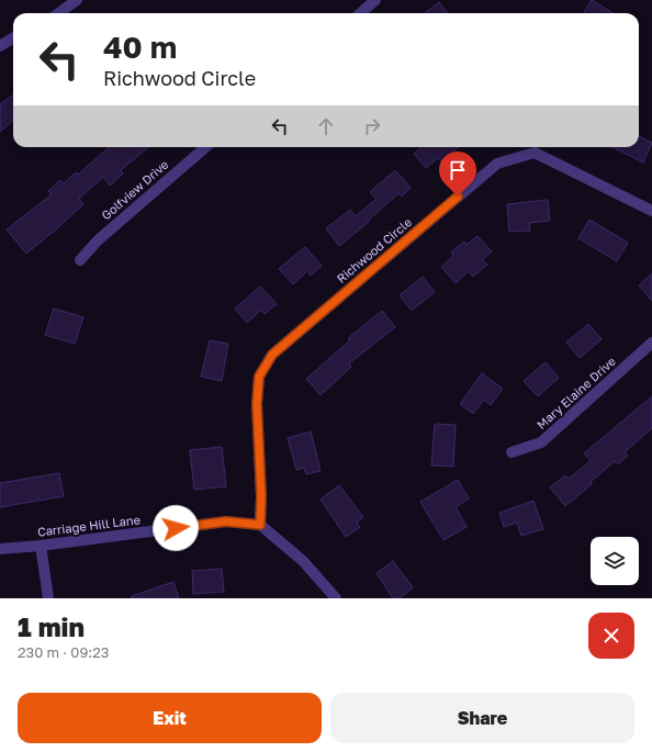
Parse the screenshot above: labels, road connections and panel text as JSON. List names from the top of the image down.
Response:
{
  "streets": {
    "street": [
      "Golfview Drive",
      "Richwood Circle",
      "Mary Elaine Drive",
      "Carriage Hill Lane"
    ]
  },
  "crossings": [
    ["Richwood Circle", "Carriage Hill Lane"]
  ],
  "page": {
    "turn": ["40 m", "Richwood Circle"],
    "heading": ["1 min", "230 m · 09:23"],
    "buttons": ["Exit", "Share"]
  }
}
